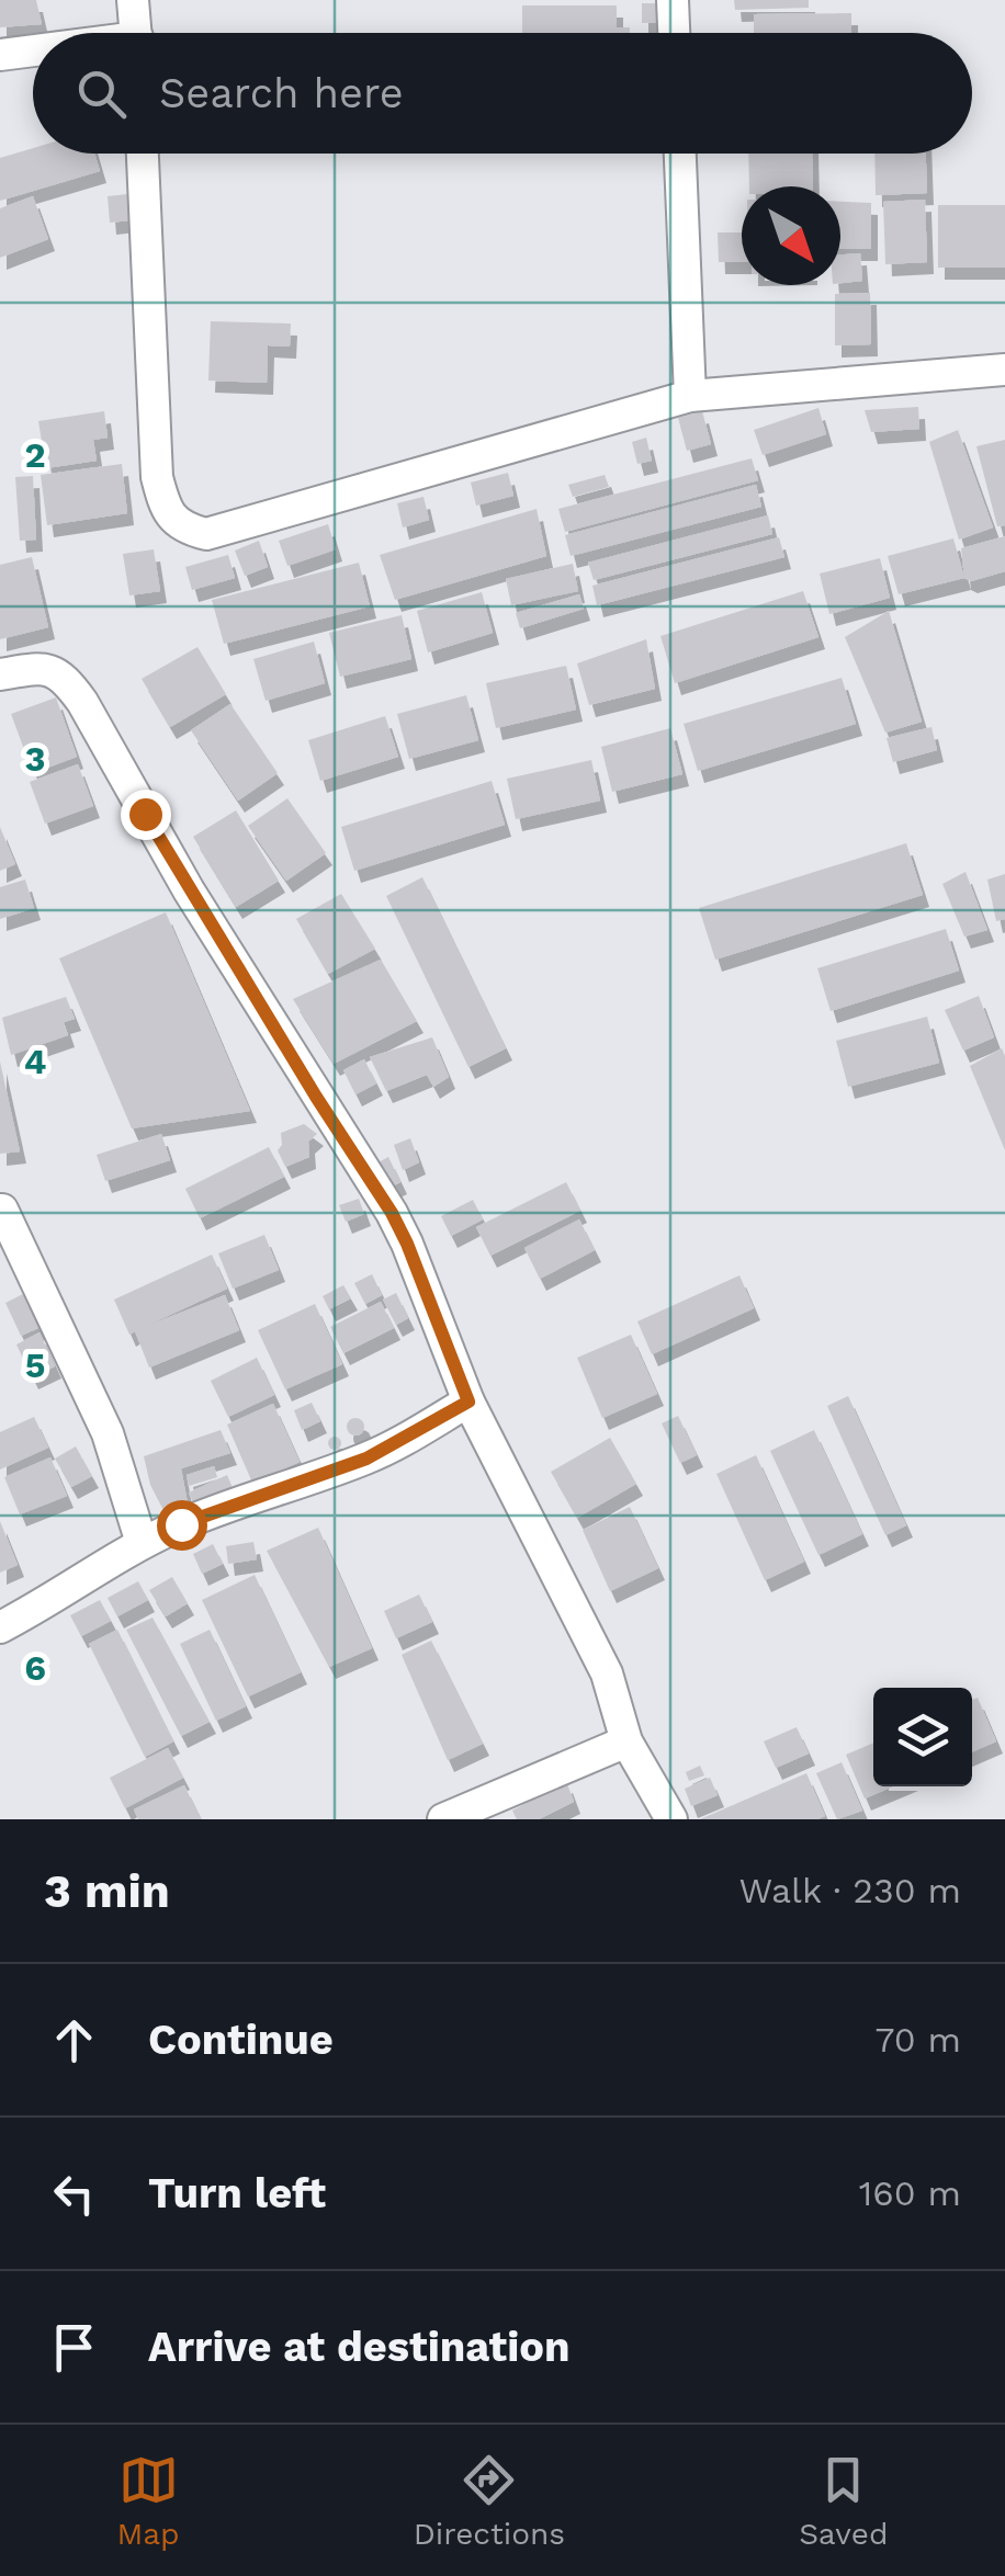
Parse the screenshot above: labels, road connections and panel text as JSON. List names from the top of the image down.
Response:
{
  "north": "bottom right",
  "page": {
    "search": "Search here",
    "heading": ["3 min", "Walk · 230 m"],
    "list": [
      ["Continue", "70 m"],
      ["Turn left", "160 m"],
      "Arrive at destination"
    ],
    "nav": ["Map", "Directions", "Saved"]
  },
  "grid": {
    "rows": [
      "2",
      "3",
      "4",
      "5",
      "6"
    ]
  }
}
